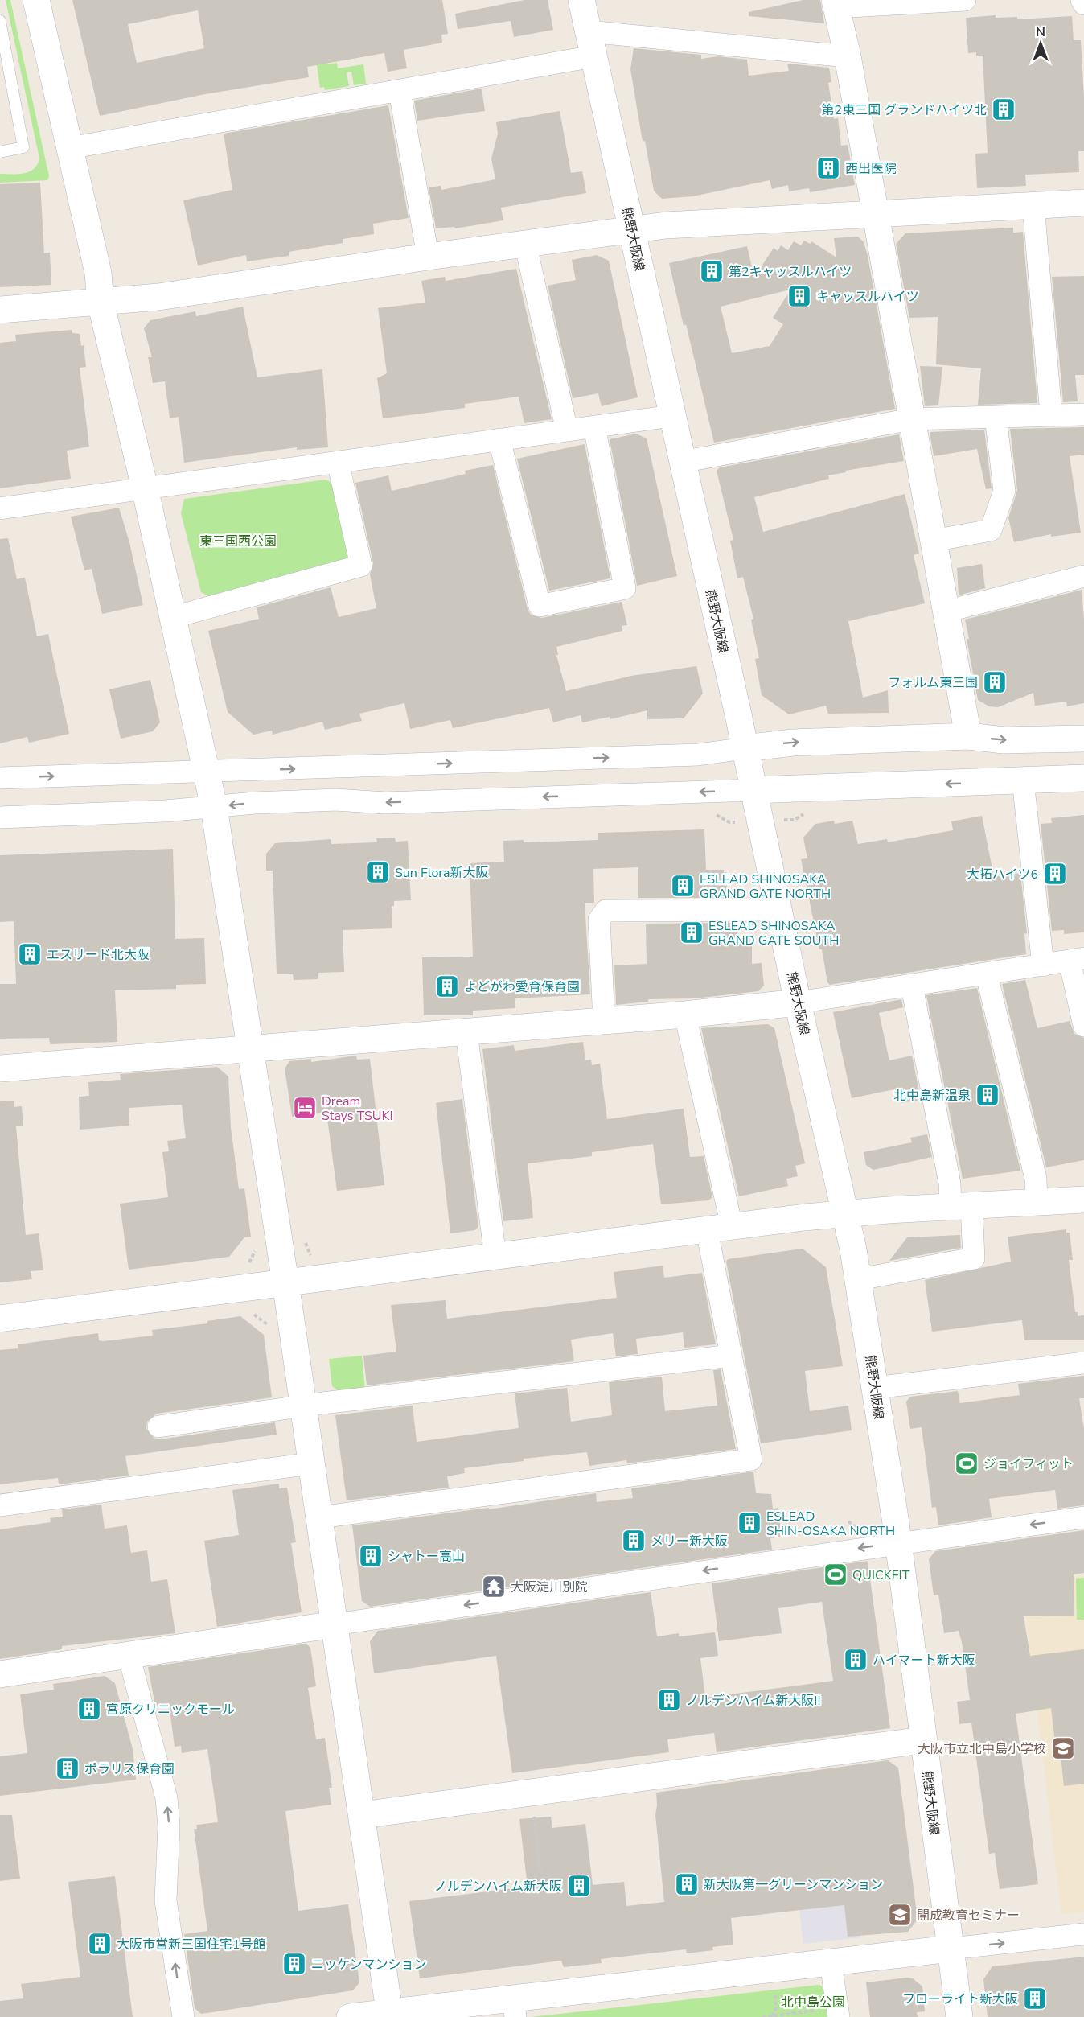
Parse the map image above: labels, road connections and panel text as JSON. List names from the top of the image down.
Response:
{
  "streets": {
    "street": ["熊野大阪線"]
  },
  "parks": ["東三国西公園", "北中島公園"],
  "places": {
    "building": [
      "第2東三国 グランドハイツ北",
      "西出医院",
      "第2キャッスルハイツ",
      "キャッスルハイツ",
      "フォルム東三国",
      "Sun Flora新大阪",
      "大拓ハイツ6",
      "ESLEAD SHINOSAKA GRAND GATE NORTH",
      "ESLEAD SHINOSAKA GRAND GATE SOUTH",
      "エスリード北大阪",
      "よどがわ愛育保育園",
      "北中島新温泉",
      "ESLEAD SHIN-OSAKA NORTH",
      "メリー新大阪",
      "シャトー高山",
      "ハイマート新大阪",
      "ノルデンハイム新大阪II",
      "宮原クリニックモール",
      "ポラリス保育園",
      "新大阪第一グリーンマンション",
      "ノルデンハイム新大阪",
      "大阪市営新三国住宅1号館",
      "ニッケンマンション",
      "フローライト新大阪"
    ],
    "hotel": ["Dream Stays TSUKI"],
    "sports": ["ジョイフィット", "QUICKFIT"],
    "temple": ["大阪淀川別院"],
    "school or university": ["大阪市立北中島小学校", "開成教育セミナー"]
  },
  "north": "top"
}
